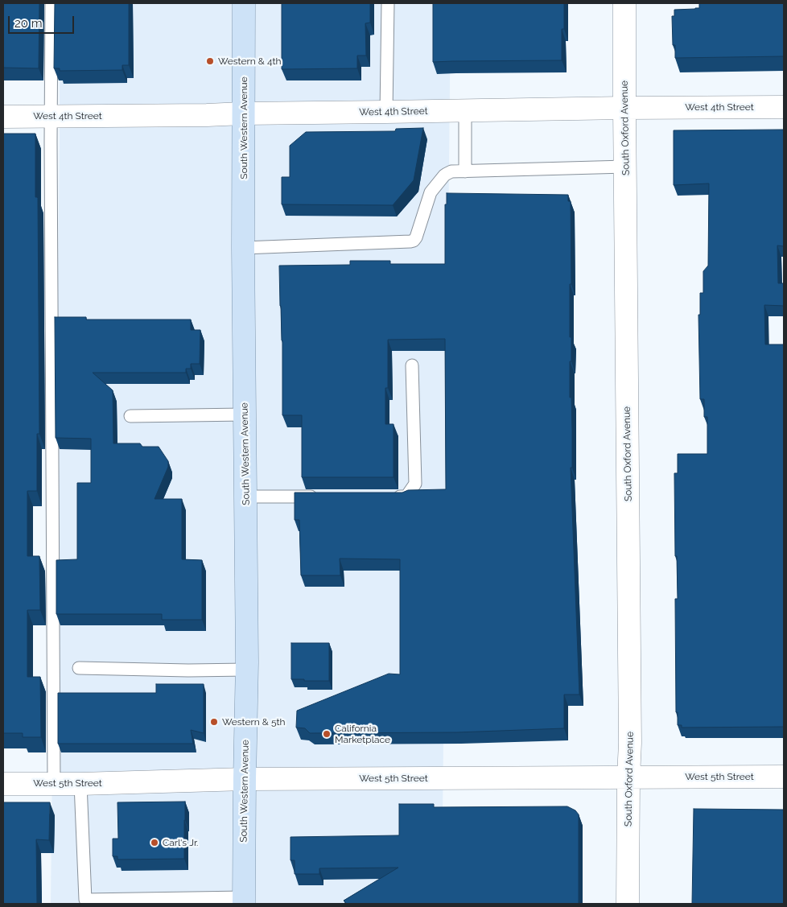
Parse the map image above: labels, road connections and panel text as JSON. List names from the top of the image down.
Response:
{
  "streets": {
    "main road": ["South Western Avenue"],
    "street": ["West 4th Street", "South Oxford Avenue", "West 5th Street"]
  },
  "crossings": [
    ["West 4th Street", "South Western Avenue"],
    ["West 4th Street", "South Oxford Avenue"],
    ["South Western Avenue", "West 5th Street"],
    ["South Oxford Avenue", "West 5th Street"]
  ],
  "places": [
    "Western & 4th",
    "Western & 5th",
    "California Marketplace",
    "Carl's Jr."
  ],
  "scale_bar": "20 m"
}
